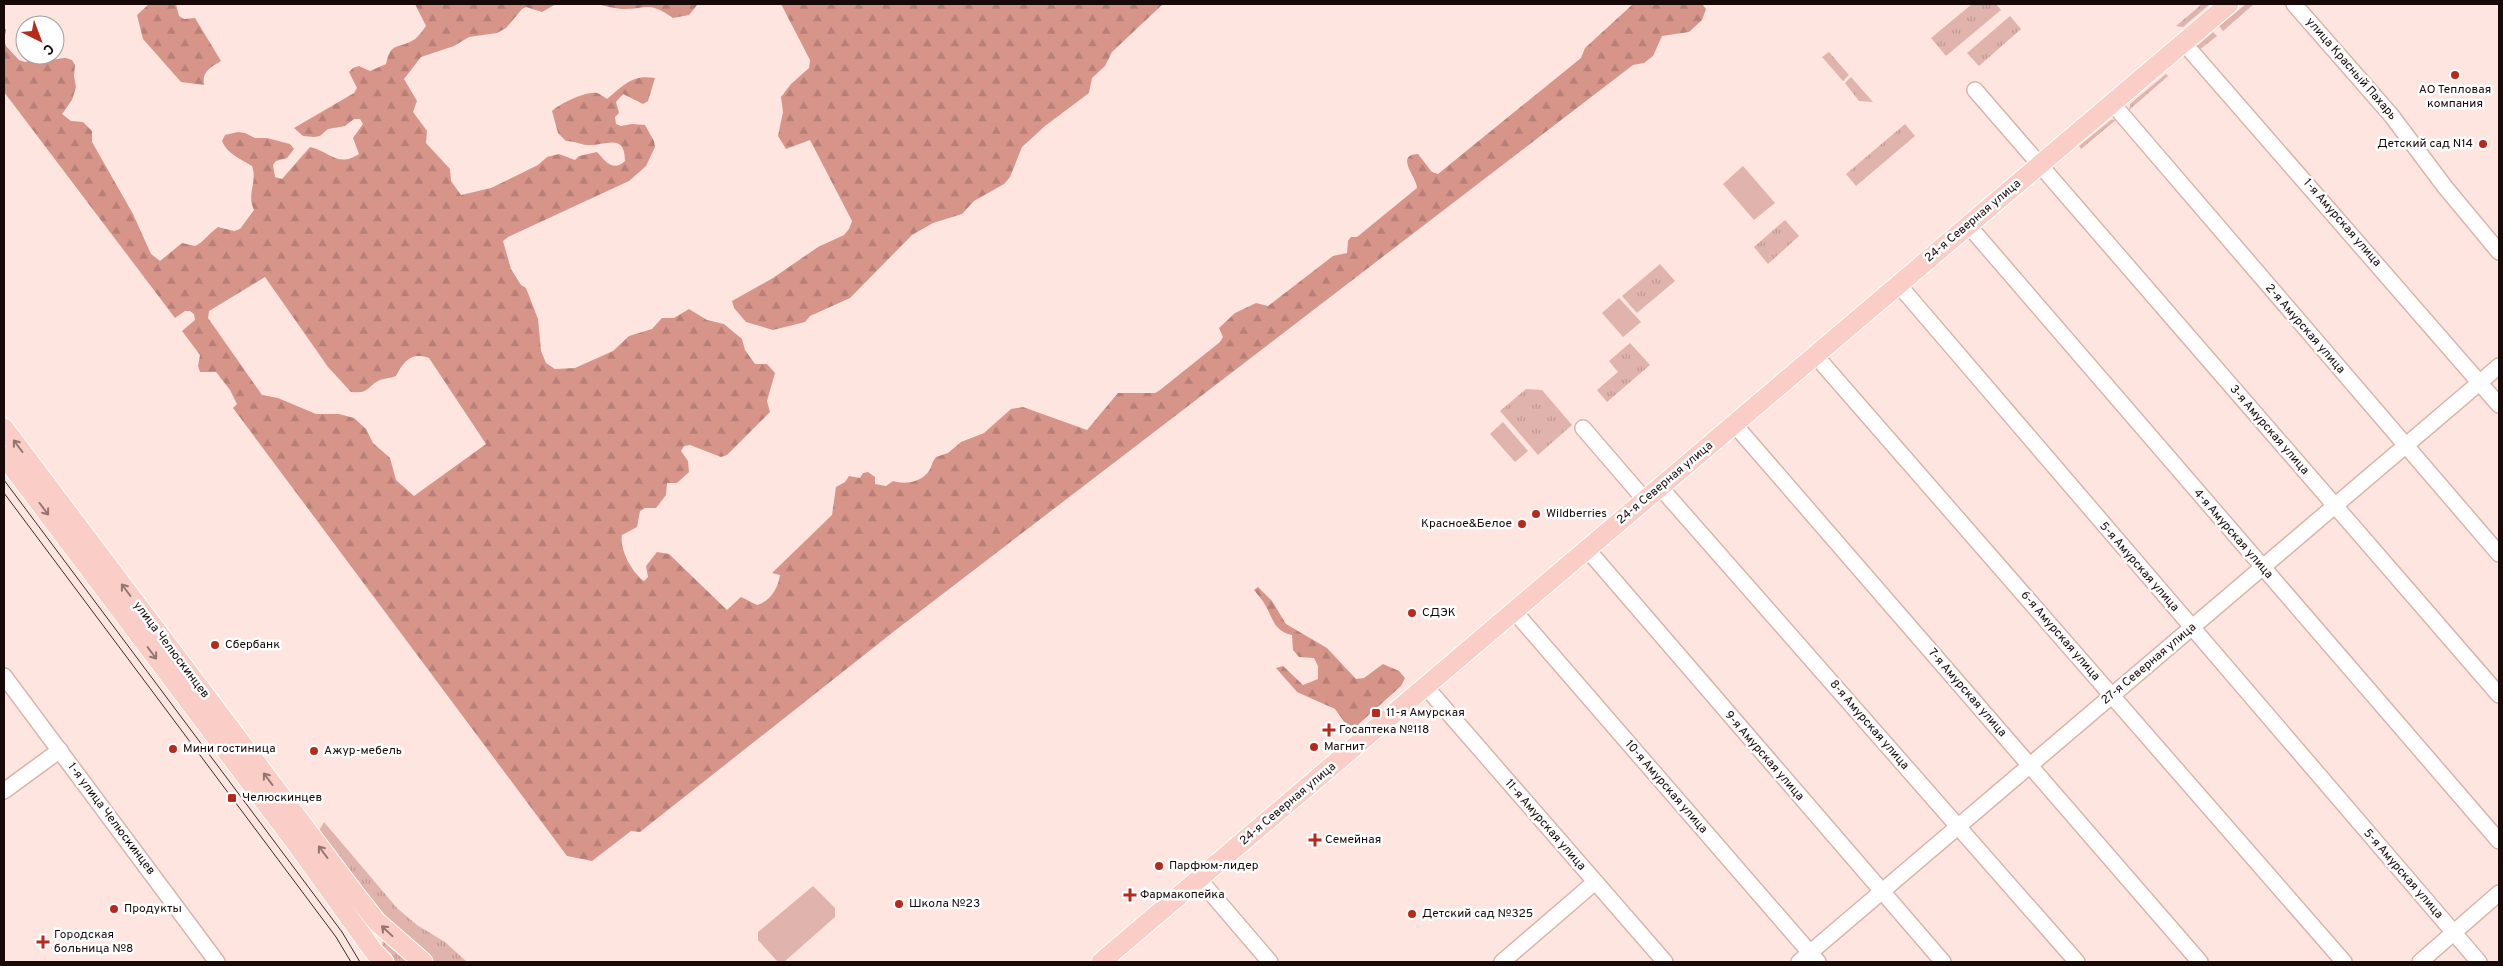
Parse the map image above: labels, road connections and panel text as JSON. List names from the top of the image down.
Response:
{
  "streets": {
    "main road": ["24-я Северная улица", "улица Челюскинцев"],
    "street": [
      "улица Красный Пахарь",
      "1-я Амурская улица",
      "2-я Амурская улица",
      "3-я Амурская улица",
      "4-я Амурская улица",
      "5-я Амурская улица",
      "6-я Амурская улица",
      "27-я Северная улица",
      "7-я Амурская улица",
      "8-я Амурская улица",
      "9-я Амурская улица",
      "10-я Амурская улица",
      "1-я улица Челюскинцев",
      "11-я Амурская улица"
    ]
  },
  "crossings": [
    ["24-я Северная улица", "1-я Амурская улица"],
    ["24-я Северная улица", "2-я Амурская улица"],
    ["24-я Северная улица", "3-я Амурская улица"],
    ["24-я Северная улица", "4-я Амурская улица"],
    ["24-я Северная улица", "5-я Амурская улица"],
    ["24-я Северная улица", "6-я Амурская улица"],
    ["24-я Северная улица", "7-я Амурская улица"],
    ["24-я Северная улица", "8-я Амурская улица"],
    ["24-я Северная улица", "9-я Амурская улица"],
    ["24-я Северная улица", "10-я Амурская улица"],
    ["24-я Северная улица", "11-я Амурская улица"],
    ["1-я Амурская улица", "27-я Северная улица"],
    ["2-я Амурская улица", "27-я Северная улица"],
    ["3-я Амурская улица", "27-я Северная улица"],
    ["4-я Амурская улица", "27-я Северная улица"],
    ["5-я Амурская улица", "27-я Северная улица"],
    ["6-я Амурская улица", "27-я Северная улица"],
    ["27-я Северная улица", "7-я Амурская улица"],
    ["27-я Северная улица", "8-я Амурская улица"],
    ["27-я Северная улица", "9-я Амурская улица"],
    ["27-я Северная улица", "10-я Амурская улица"]
  ],
  "places": {
    "other": [
      "АО Тепловая компания",
      "Детский сад N14",
      "Wildberries",
      "Красное&Белое",
      "СДЭК",
      "Сбербанк",
      "Магнит",
      "Мини гостиница",
      "Ажур-мебель",
      "Парфюм-лидер",
      "Школа №23",
      "Продукты",
      "Детский сад №325"
    ],
    "transit": ["11-я Амурская", "Челюскинцев"],
    "health": [
      "Госаптека №118",
      "Семейная",
      "Фармакопейка",
      "Городская больница №8"
    ]
  },
  "north": "bottom right"
}
